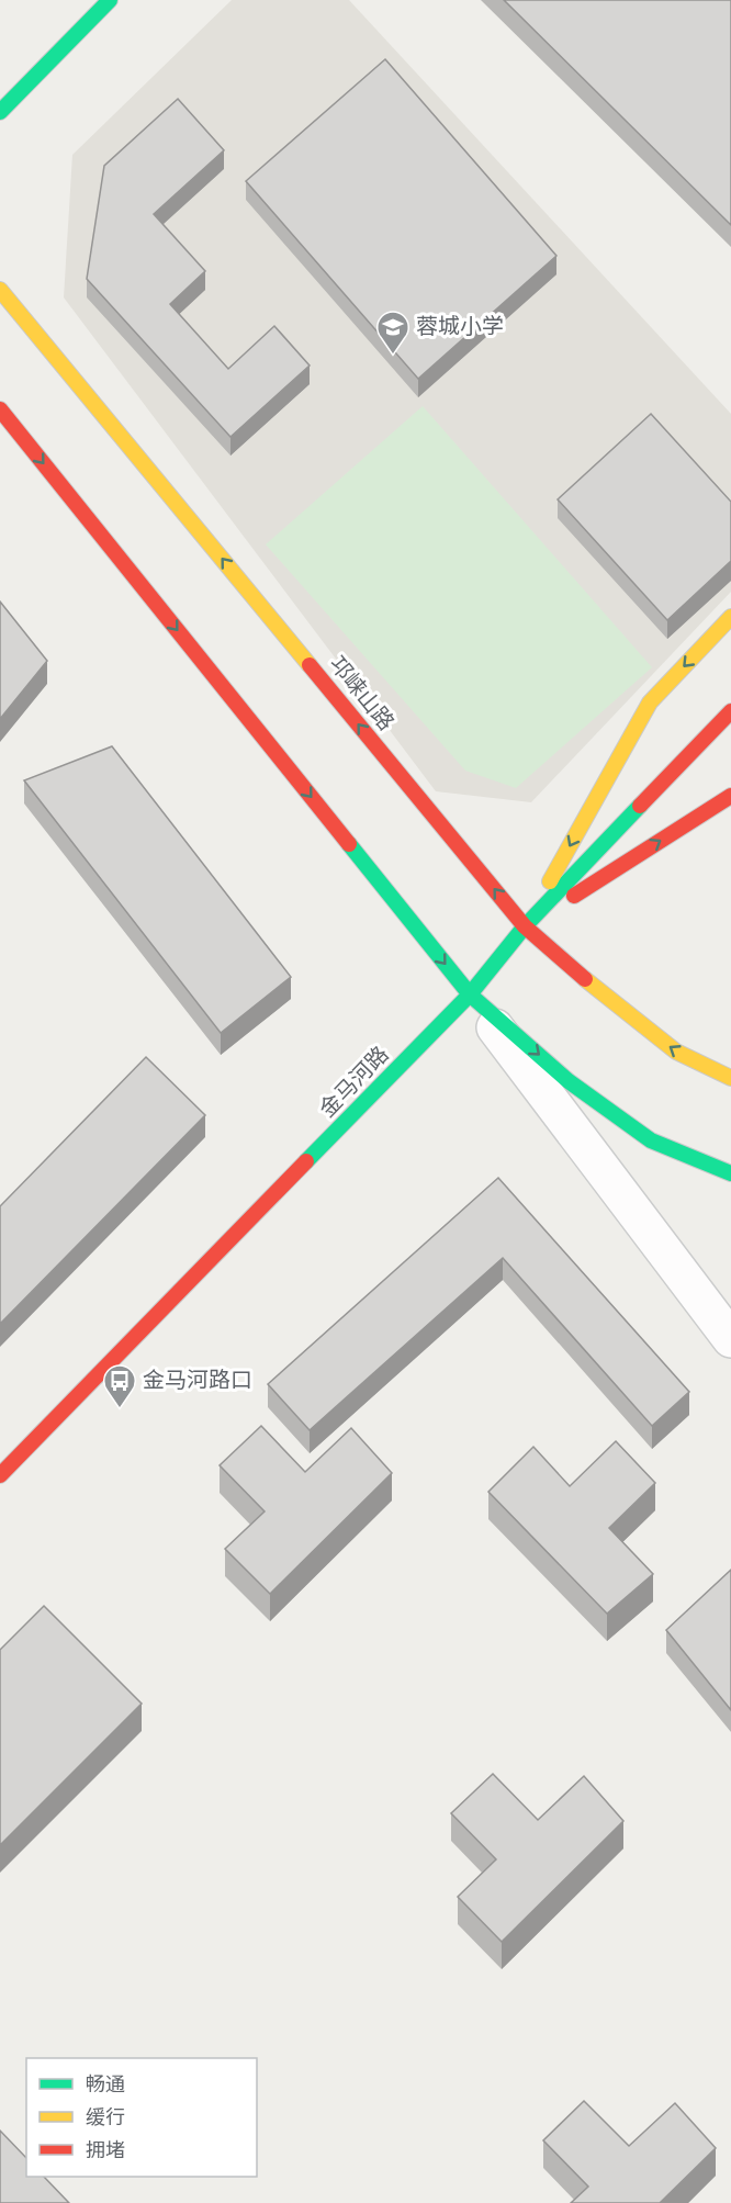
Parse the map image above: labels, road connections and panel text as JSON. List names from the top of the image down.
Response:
{
  "streets": {
    "street": ["邛崃山路", "金马河路"]
  },
  "crossings": [
    ["邛崃山路", "金马河路"]
  ],
  "places": {
    "school or university": ["蓉城小学"],
    "bus stop": ["金马河路口"]
  },
  "legend": ["畅通", "缓行", "拥堵"]
}
